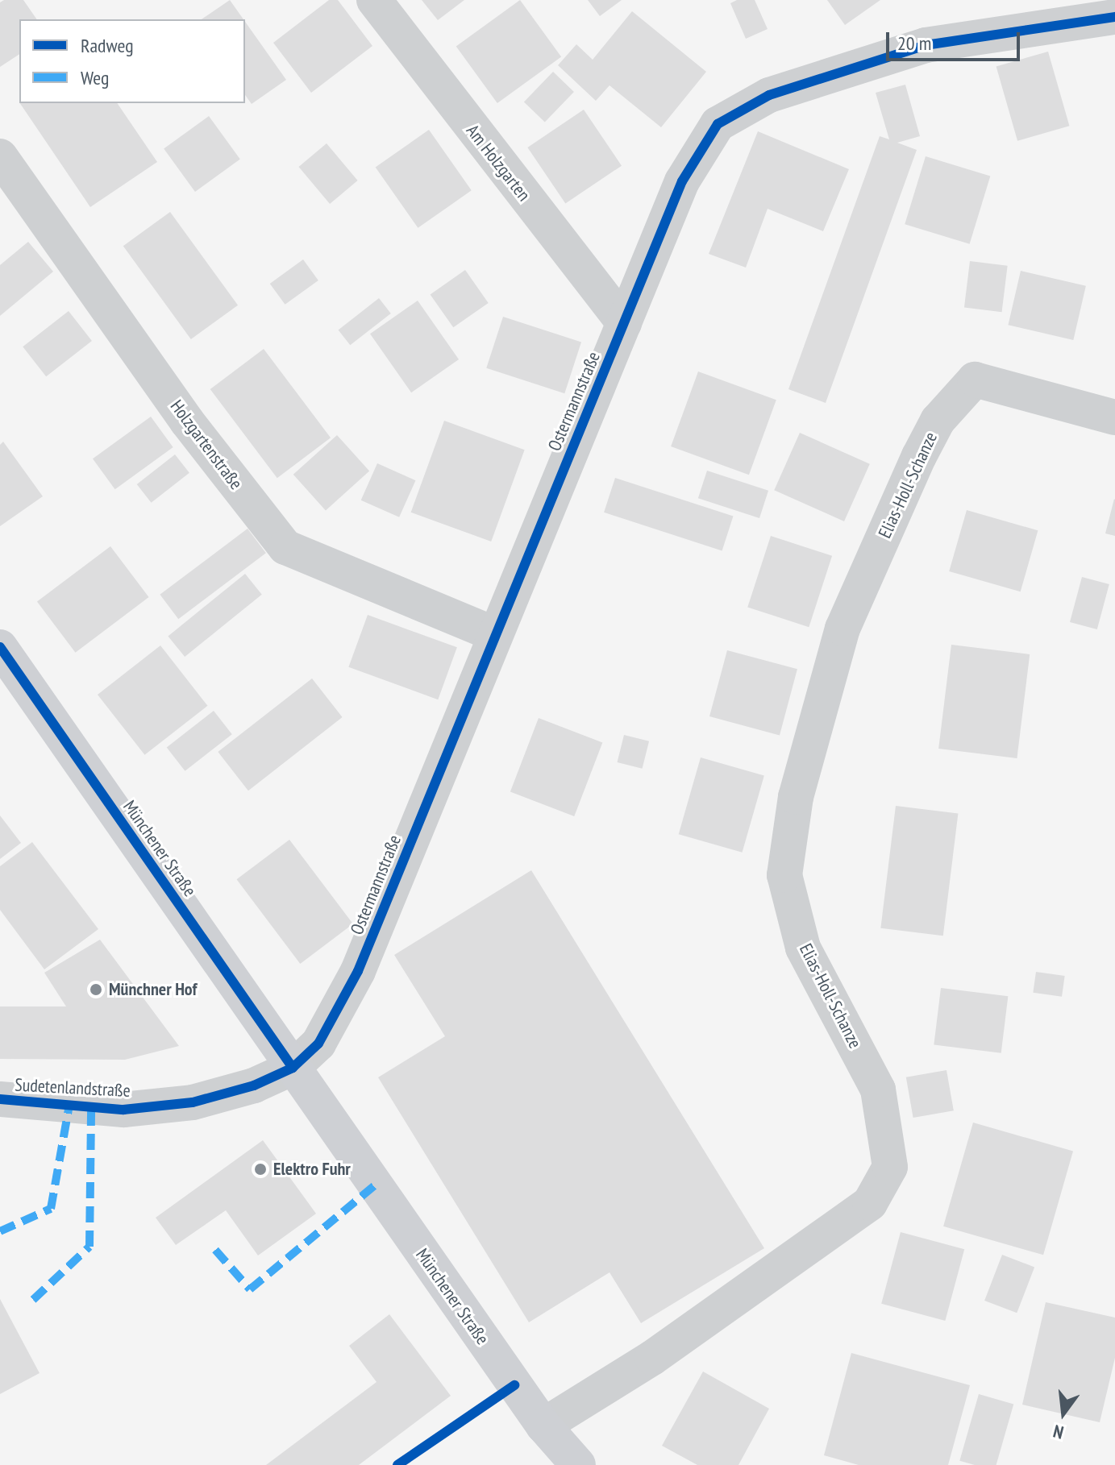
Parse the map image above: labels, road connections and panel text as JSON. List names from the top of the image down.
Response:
{
  "streets": {
    "main road": ["Münchener Straße"],
    "street": [
      "Am Holzgarten",
      "Ostermannstraße",
      "Holzgartenstraße",
      "Elias-Holl-Schanze",
      "Sudetenlandstraße"
    ]
  },
  "crossings": [
    ["Am Holzgarten", "Ostermannstraße"],
    ["Ostermannstraße", "Holzgartenstraße"],
    ["Ostermannstraße", "Münchener Straße"],
    ["Ostermannstraße", "Sudetenlandstraße"],
    ["Elias-Holl-Schanze", "Münchener Straße"],
    ["Münchener Straße", "Sudetenlandstraße"]
  ],
  "places": ["Münchner Hof", "Elektro Fuhr"],
  "legend": ["Radweg", "Weg"],
  "scale_bar": "20 m",
  "north": "bottom"
}
